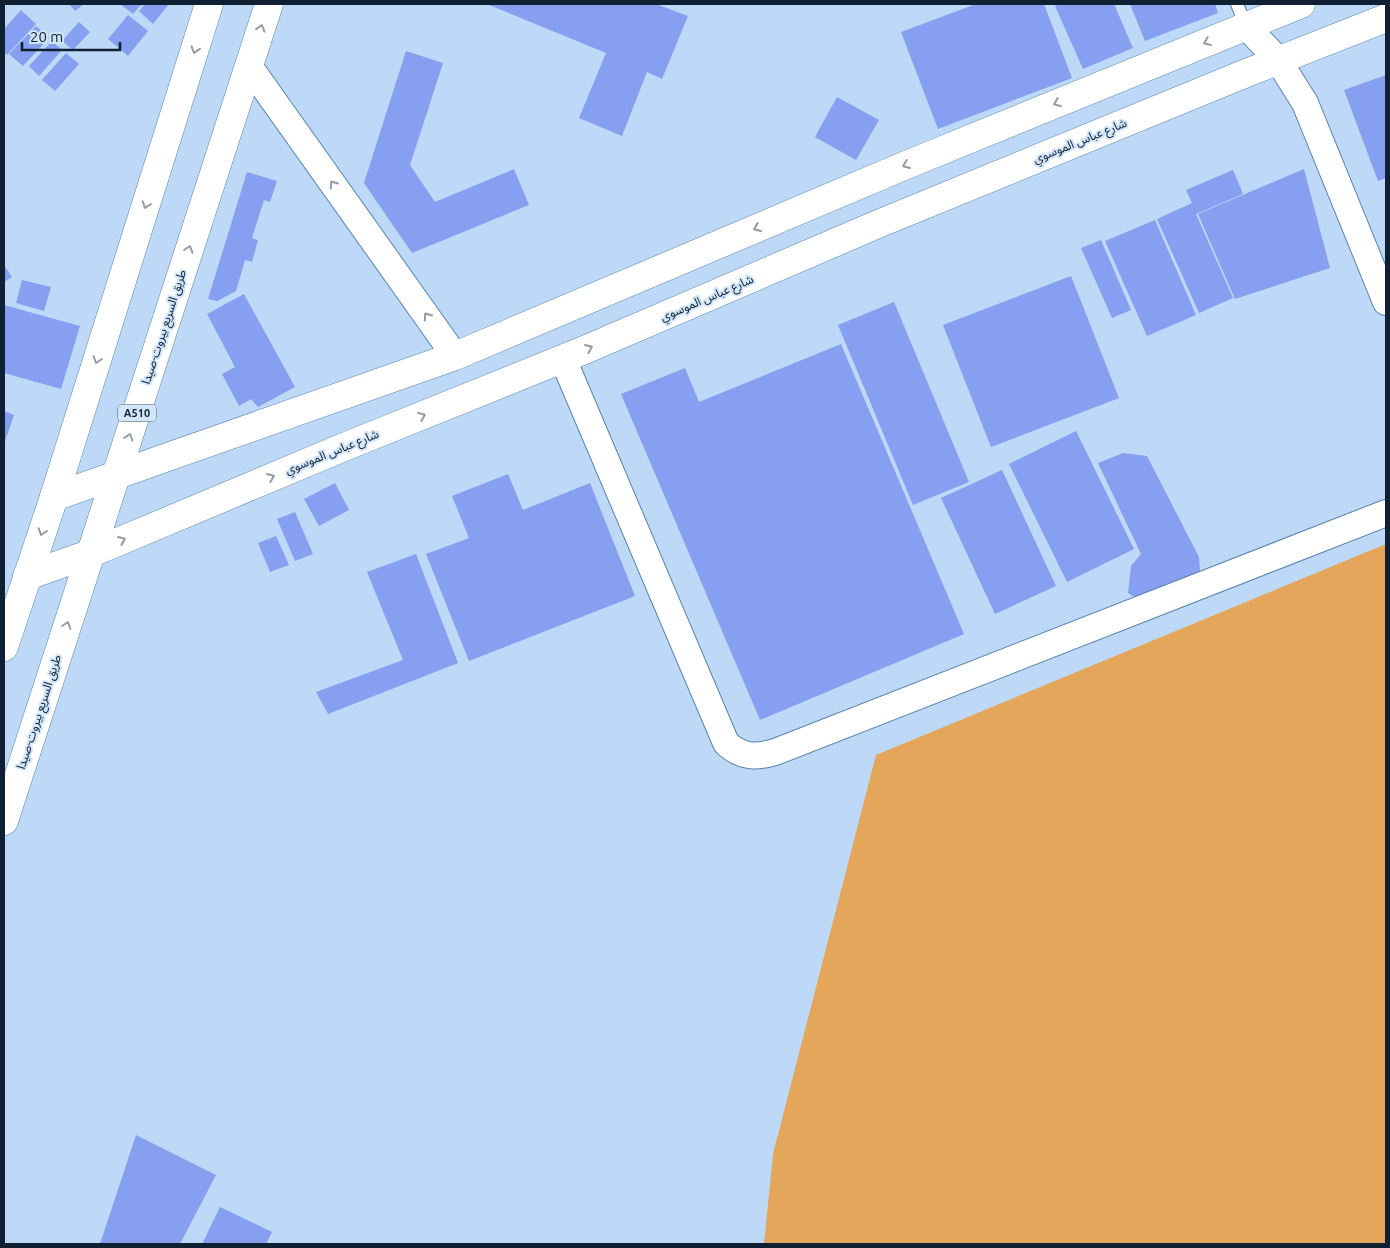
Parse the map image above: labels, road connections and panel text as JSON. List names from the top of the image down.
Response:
{
  "streets": {
    "main road": ["شارع عباس الموسوي", "طريق السريع بيروت-صيدا", "A510"]
  },
  "crossings": [
    ["شارع عباس الموسوي", "طريق السريع بيروت-صيدا"]
  ],
  "scale_bar": "20 m"
}
